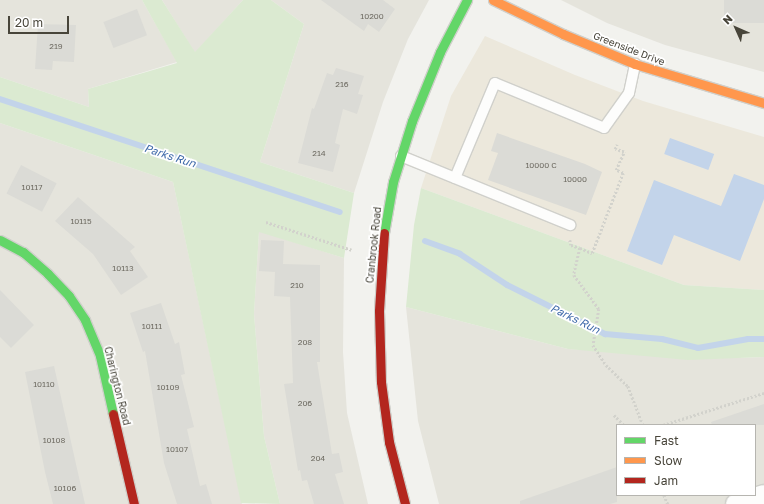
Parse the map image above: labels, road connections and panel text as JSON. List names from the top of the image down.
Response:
{
  "streets": {
    "street": ["Greenside Drive", "Cranbrook Road", "Charington Road"]
  },
  "water": ["Parks Run"],
  "house_numbers": [
    "10200",
    "219",
    "216",
    "214",
    "10000 C",
    "10000",
    "10117",
    "10115",
    "10113",
    "210",
    "10111",
    "208",
    "10110",
    "10109",
    "206",
    "10108",
    "10107",
    "204",
    "10106"
  ],
  "legend": ["Fast", "Slow", "Jam"],
  "scale_bar": "20 m",
  "north": "top left"
}
